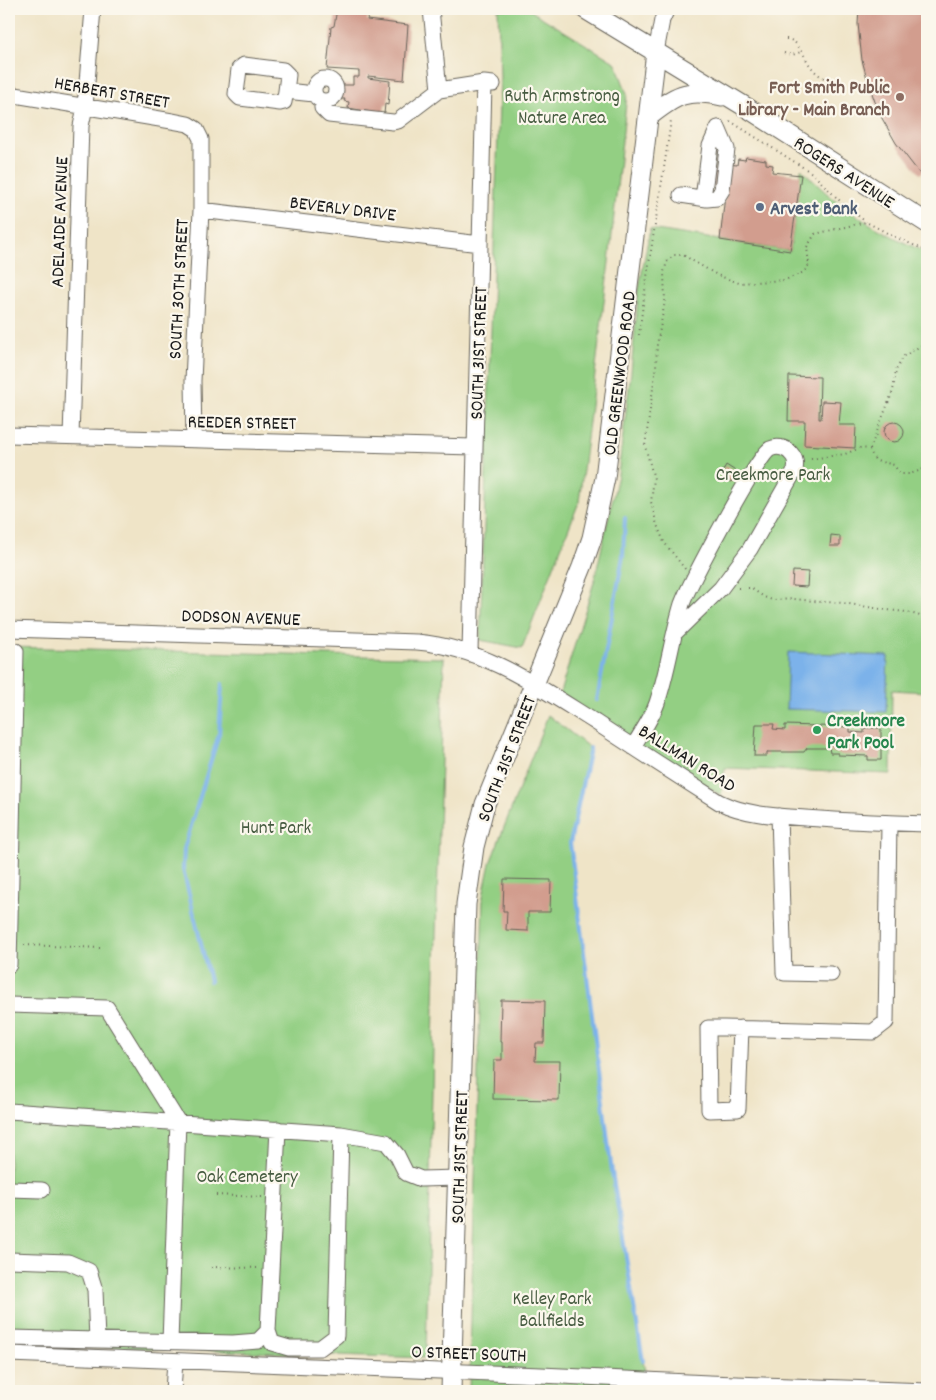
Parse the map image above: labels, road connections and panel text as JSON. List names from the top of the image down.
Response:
{
  "streets": {
    "main road": ["ROGERS AVENUE", "SOUTH 31ST STREET", "OLD GREENWOOD ROAD"],
    "street": [
      "HERBERT STREET",
      "BEVERLY DRIVE",
      "ADELAIDE AVENUE",
      "SOUTH 30TH STREET",
      "REEDER STREET",
      "DODSON AVENUE",
      "BALLMAN ROAD",
      "O STREET SOUTH"
    ]
  },
  "crossings": [
    ["HERBERT STREET", "ADELAIDE AVENUE"],
    ["HERBERT STREET", "SOUTH 30TH STREET"],
    ["ROGERS AVENUE", "OLD GREENWOOD ROAD"],
    ["BEVERLY DRIVE", "SOUTH 30TH STREET"],
    ["BEVERLY DRIVE", "SOUTH 31ST STREET"],
    ["ADELAIDE AVENUE", "REEDER STREET"],
    ["SOUTH 30TH STREET", "REEDER STREET"],
    ["SOUTH 31ST STREET", "OLD GREENWOOD ROAD"],
    ["SOUTH 31ST STREET", "REEDER STREET"],
    ["SOUTH 31ST STREET", "DODSON AVENUE"],
    ["SOUTH 31ST STREET", "BALLMAN ROAD"],
    ["SOUTH 31ST STREET", "O STREET SOUTH"],
    ["OLD GREENWOOD ROAD", "BALLMAN ROAD"]
  ],
  "parks": [
    "Ruth Armstrong Nature Area",
    "Creekmore Park",
    "Hunt Park",
    "Oak Cemetery",
    "Kelley Park Ballfields"
  ],
  "places": ["Fort Smith Public Library - Main Branch", "Arvest Bank", "Creekmore Park Pool"]
}
